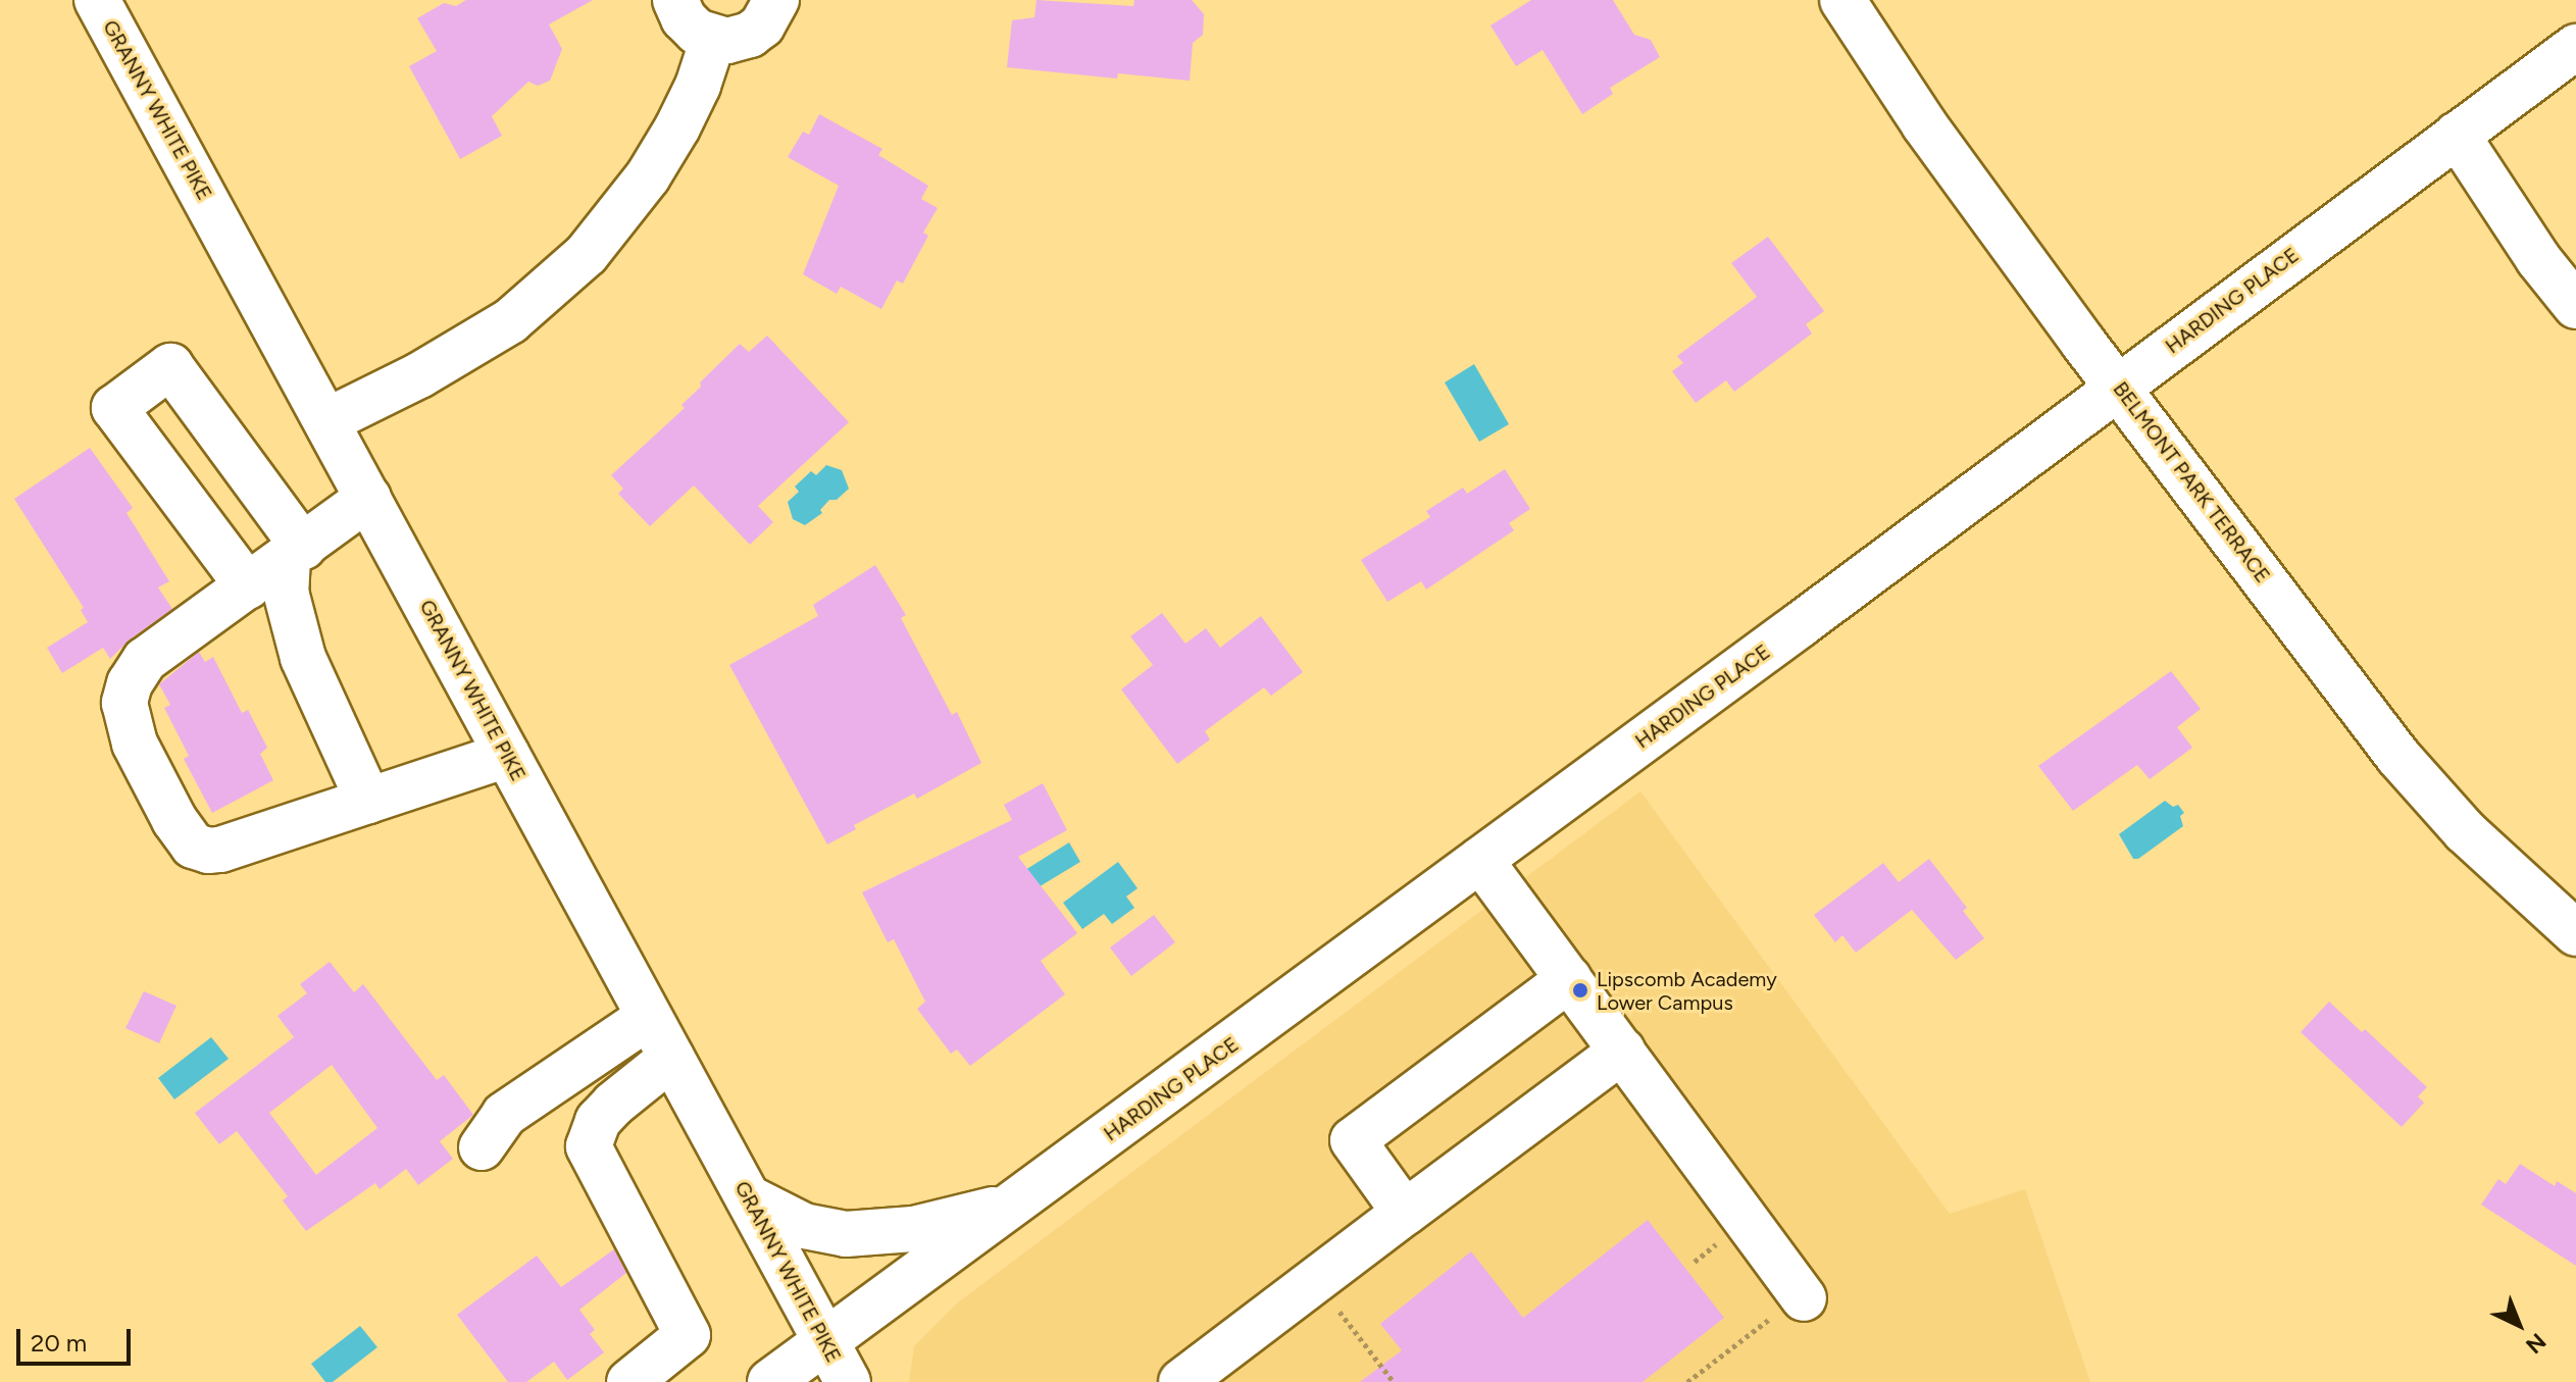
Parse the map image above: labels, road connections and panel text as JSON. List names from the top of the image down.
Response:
{
  "streets": {
    "main road": ["GRANNY WHITE PIKE", "HARDING PLACE", "BELMONT PARK TERRACE"]
  },
  "crossings": [
    ["GRANNY WHITE PIKE", "HARDING PLACE"],
    ["HARDING PLACE", "BELMONT PARK TERRACE"]
  ],
  "places": ["Lipscomb Academy Lower Campus"],
  "scale_bar": "20 m",
  "north": "bottom right"
}
